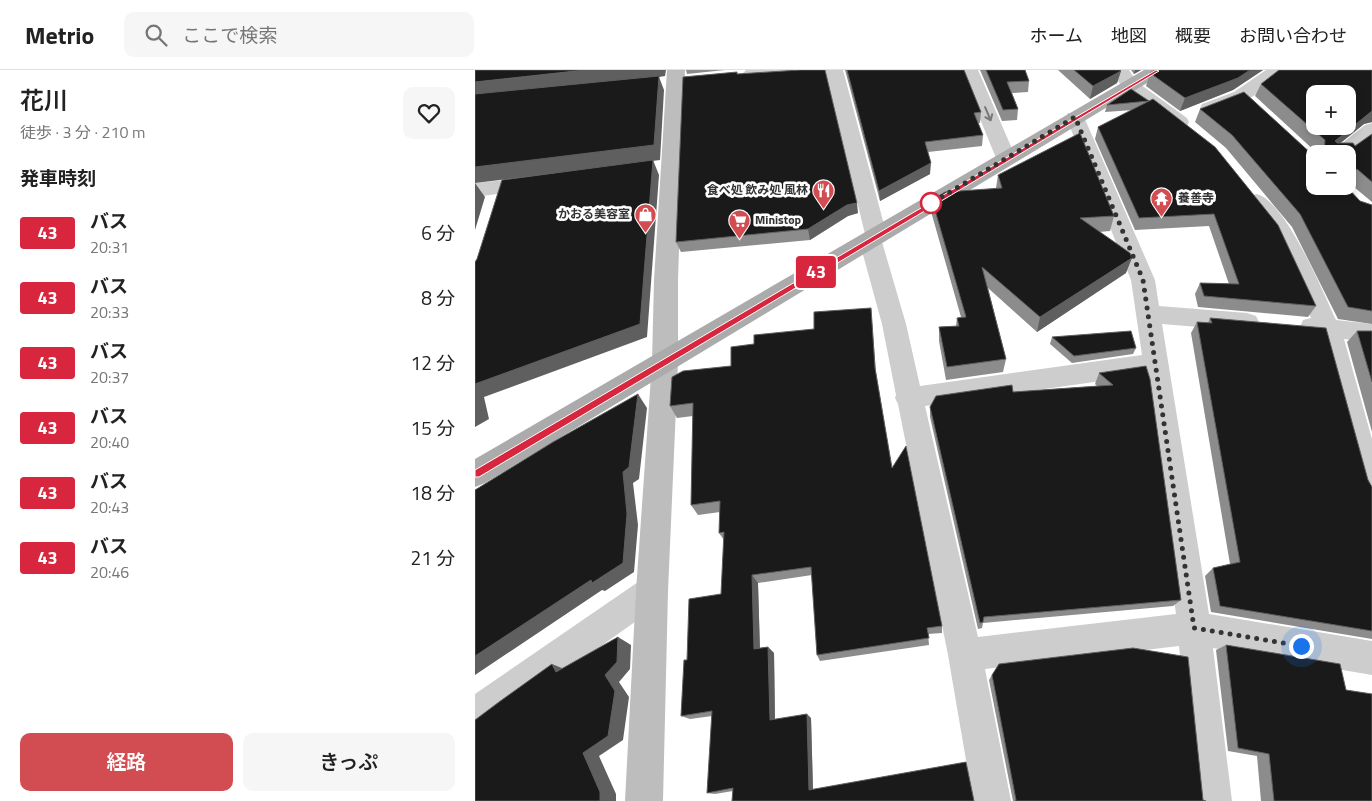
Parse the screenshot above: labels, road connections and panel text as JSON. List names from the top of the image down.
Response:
{
  "places": {
    "restaurant": ["食べ処 飲み処 風林"],
    "temple": ["養善寺"],
    "shop": ["かおる美容室"],
    "supermarket": ["Ministop"]
  },
  "lines": ["bus line 43"],
  "page": {
    "header": "Metrio",
    "search": "ここで検索",
    "nav": [
      "ホーム",
      "地図",
      "概要",
      "お問い合わせ"
    ],
    "heading": [
      ["花川", "徒歩 · 3 分 · 210 m"],
      "発車時刻"
    ],
    "on_map": "43",
    "map_buttons": ["+", "−"],
    "list": [
      {
        "mark": "43",
        "name": "バス",
        "note": "20:31",
        "value": "6 分"
      },
      {
        "mark": "43",
        "name": "バス",
        "note": "20:33",
        "value": "8 分"
      },
      {
        "mark": "43",
        "name": "バス",
        "note": "20:37",
        "value": "12 分"
      },
      {
        "mark": "43",
        "name": "バス",
        "note": "20:40",
        "value": "15 分"
      },
      {
        "mark": "43",
        "name": "バス",
        "note": "20:43",
        "value": "18 分"
      },
      {
        "mark": "43",
        "name": "バス",
        "note": "20:46",
        "value": "21 分"
      }
    ],
    "buttons": ["経路", "きっぷ"]
  }
}
